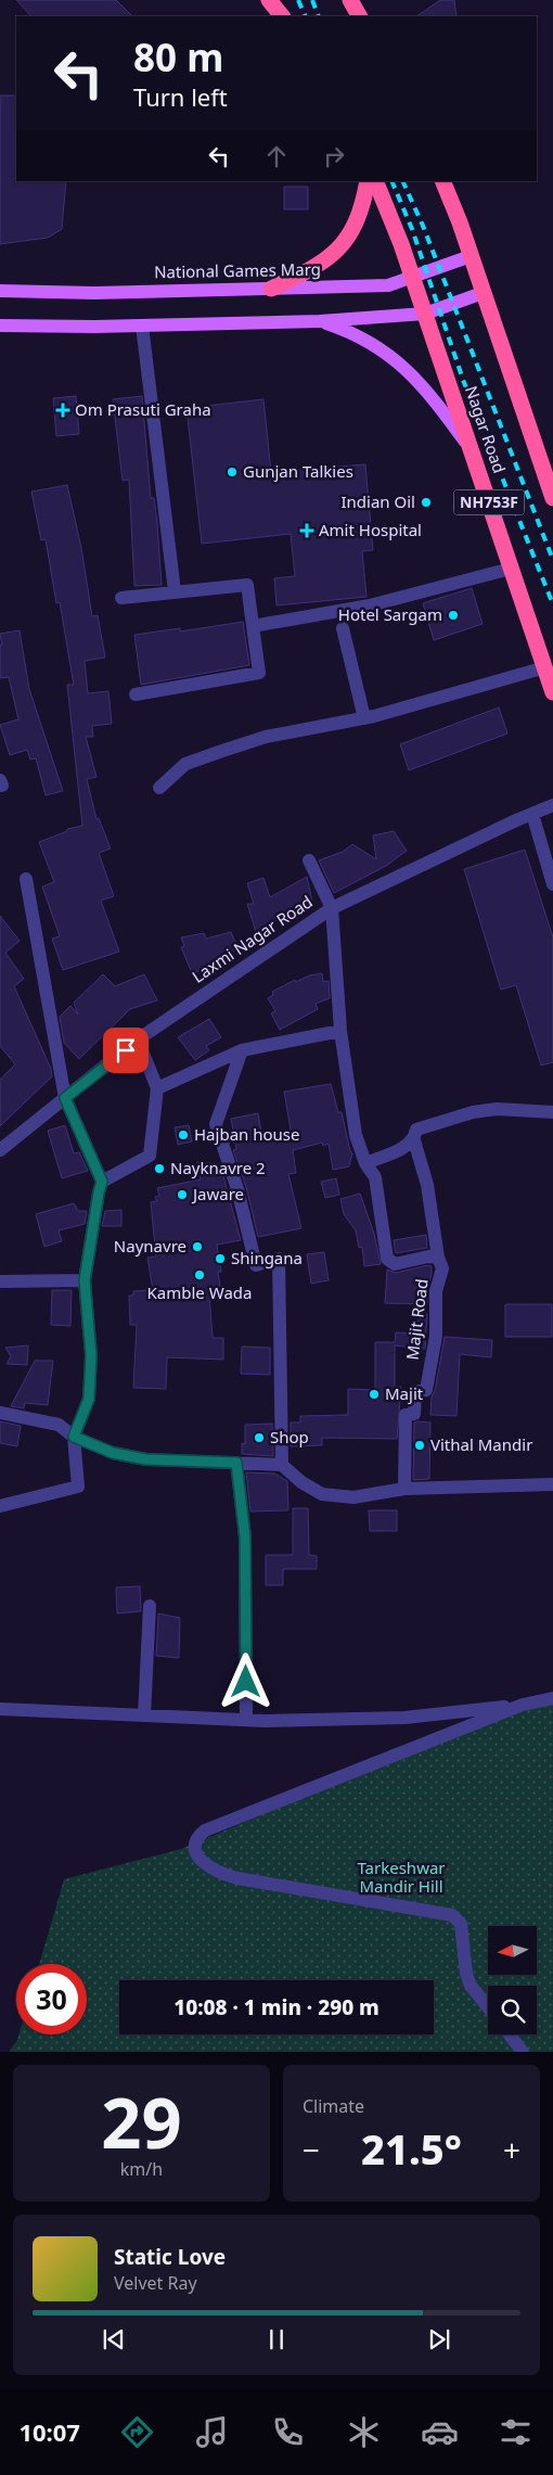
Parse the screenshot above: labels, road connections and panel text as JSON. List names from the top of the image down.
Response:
{
  "streets": {
    "highway": ["Nagar Road", "NH753F"],
    "main road": ["National Games Marg"],
    "street": ["Laxmi Nagar Road", "Majit Road"]
  },
  "crossings": [
    ["National Games Marg", "Nagar Road"]
  ],
  "parks": ["Tarkeshwar Mandir Hill"],
  "places": {
    "health": ["Om Prasuti Graha", "Amit Hospital"],
    "other": [
      "Gunjan Talkies",
      "Indian Oil",
      "Hotel Sargam",
      "Hajban house",
      "Nayknavre 2",
      "Jaware",
      "Naynavre",
      "Shingana",
      "Kamble Wada",
      "Majit",
      "Shop",
      "Vithal Mandir"
    ]
  },
  "north": "left",
  "page": {
    "turn": ["80 m", "Turn left"],
    "limit": "30",
    "trip": "10:08 · 1 min · 290 m",
    "tile": [
      ["29", "km/h"],
      "Climate"
    ],
    "heat": ["−", "21.5°", "+"],
    "song": ["Static Love", "Velvet Ray"],
    "tabs": "10:07"
  }
}
